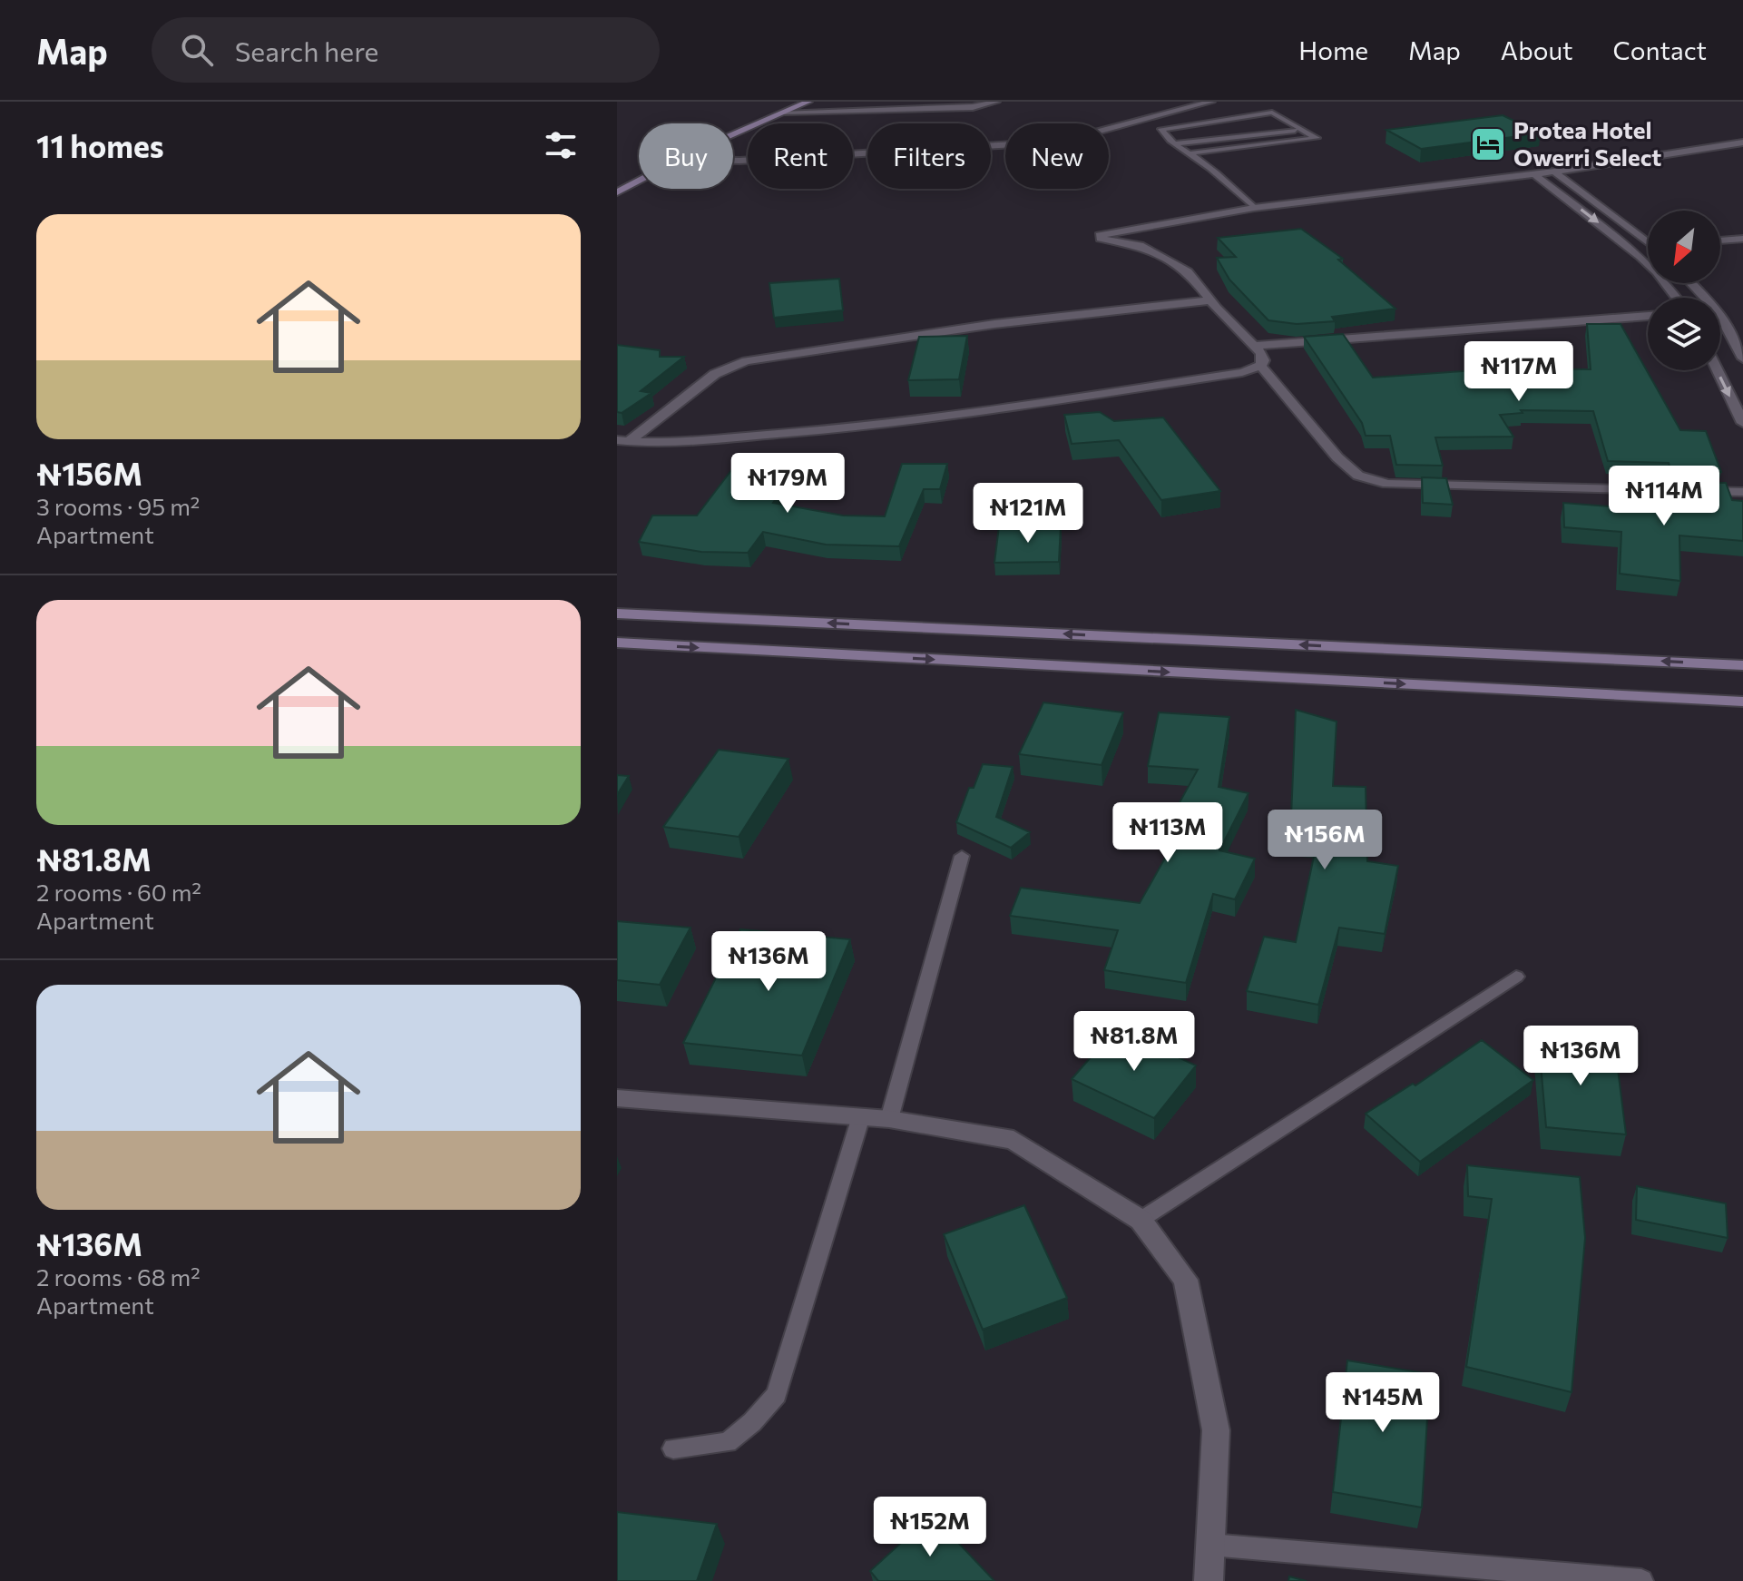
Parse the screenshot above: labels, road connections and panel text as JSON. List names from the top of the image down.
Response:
{
  "places": {
    "hotel": ["Protea Hotel Owerri Select"]
  },
  "north": "bottom left",
  "page": {
    "header": "Map",
    "search": "Search here",
    "nav": [
      "Home",
      "Map",
      "About",
      "Contact"
    ],
    "heading": "11 homes",
    "chip": [
      "Buy",
      "Rent",
      "Filters",
      "New"
    ],
    "list": [
      {
        "name": "₦156M",
        "note": "3 rooms · 95 m² · Apartment"
      },
      {
        "name": "₦81.8M",
        "note": "2 rooms · 60 m² · Apartment"
      },
      {
        "name": "₦136M",
        "note": "2 rooms · 68 m² · Apartment"
      }
    ],
    "price": [
      "₦117M",
      "₦179M",
      "₦114M",
      "₦121M",
      "₦113M",
      "₦156M",
      "₦136M",
      "₦81.8M",
      "₦136M",
      "₦145M",
      "₦152M"
    ]
  }
}
